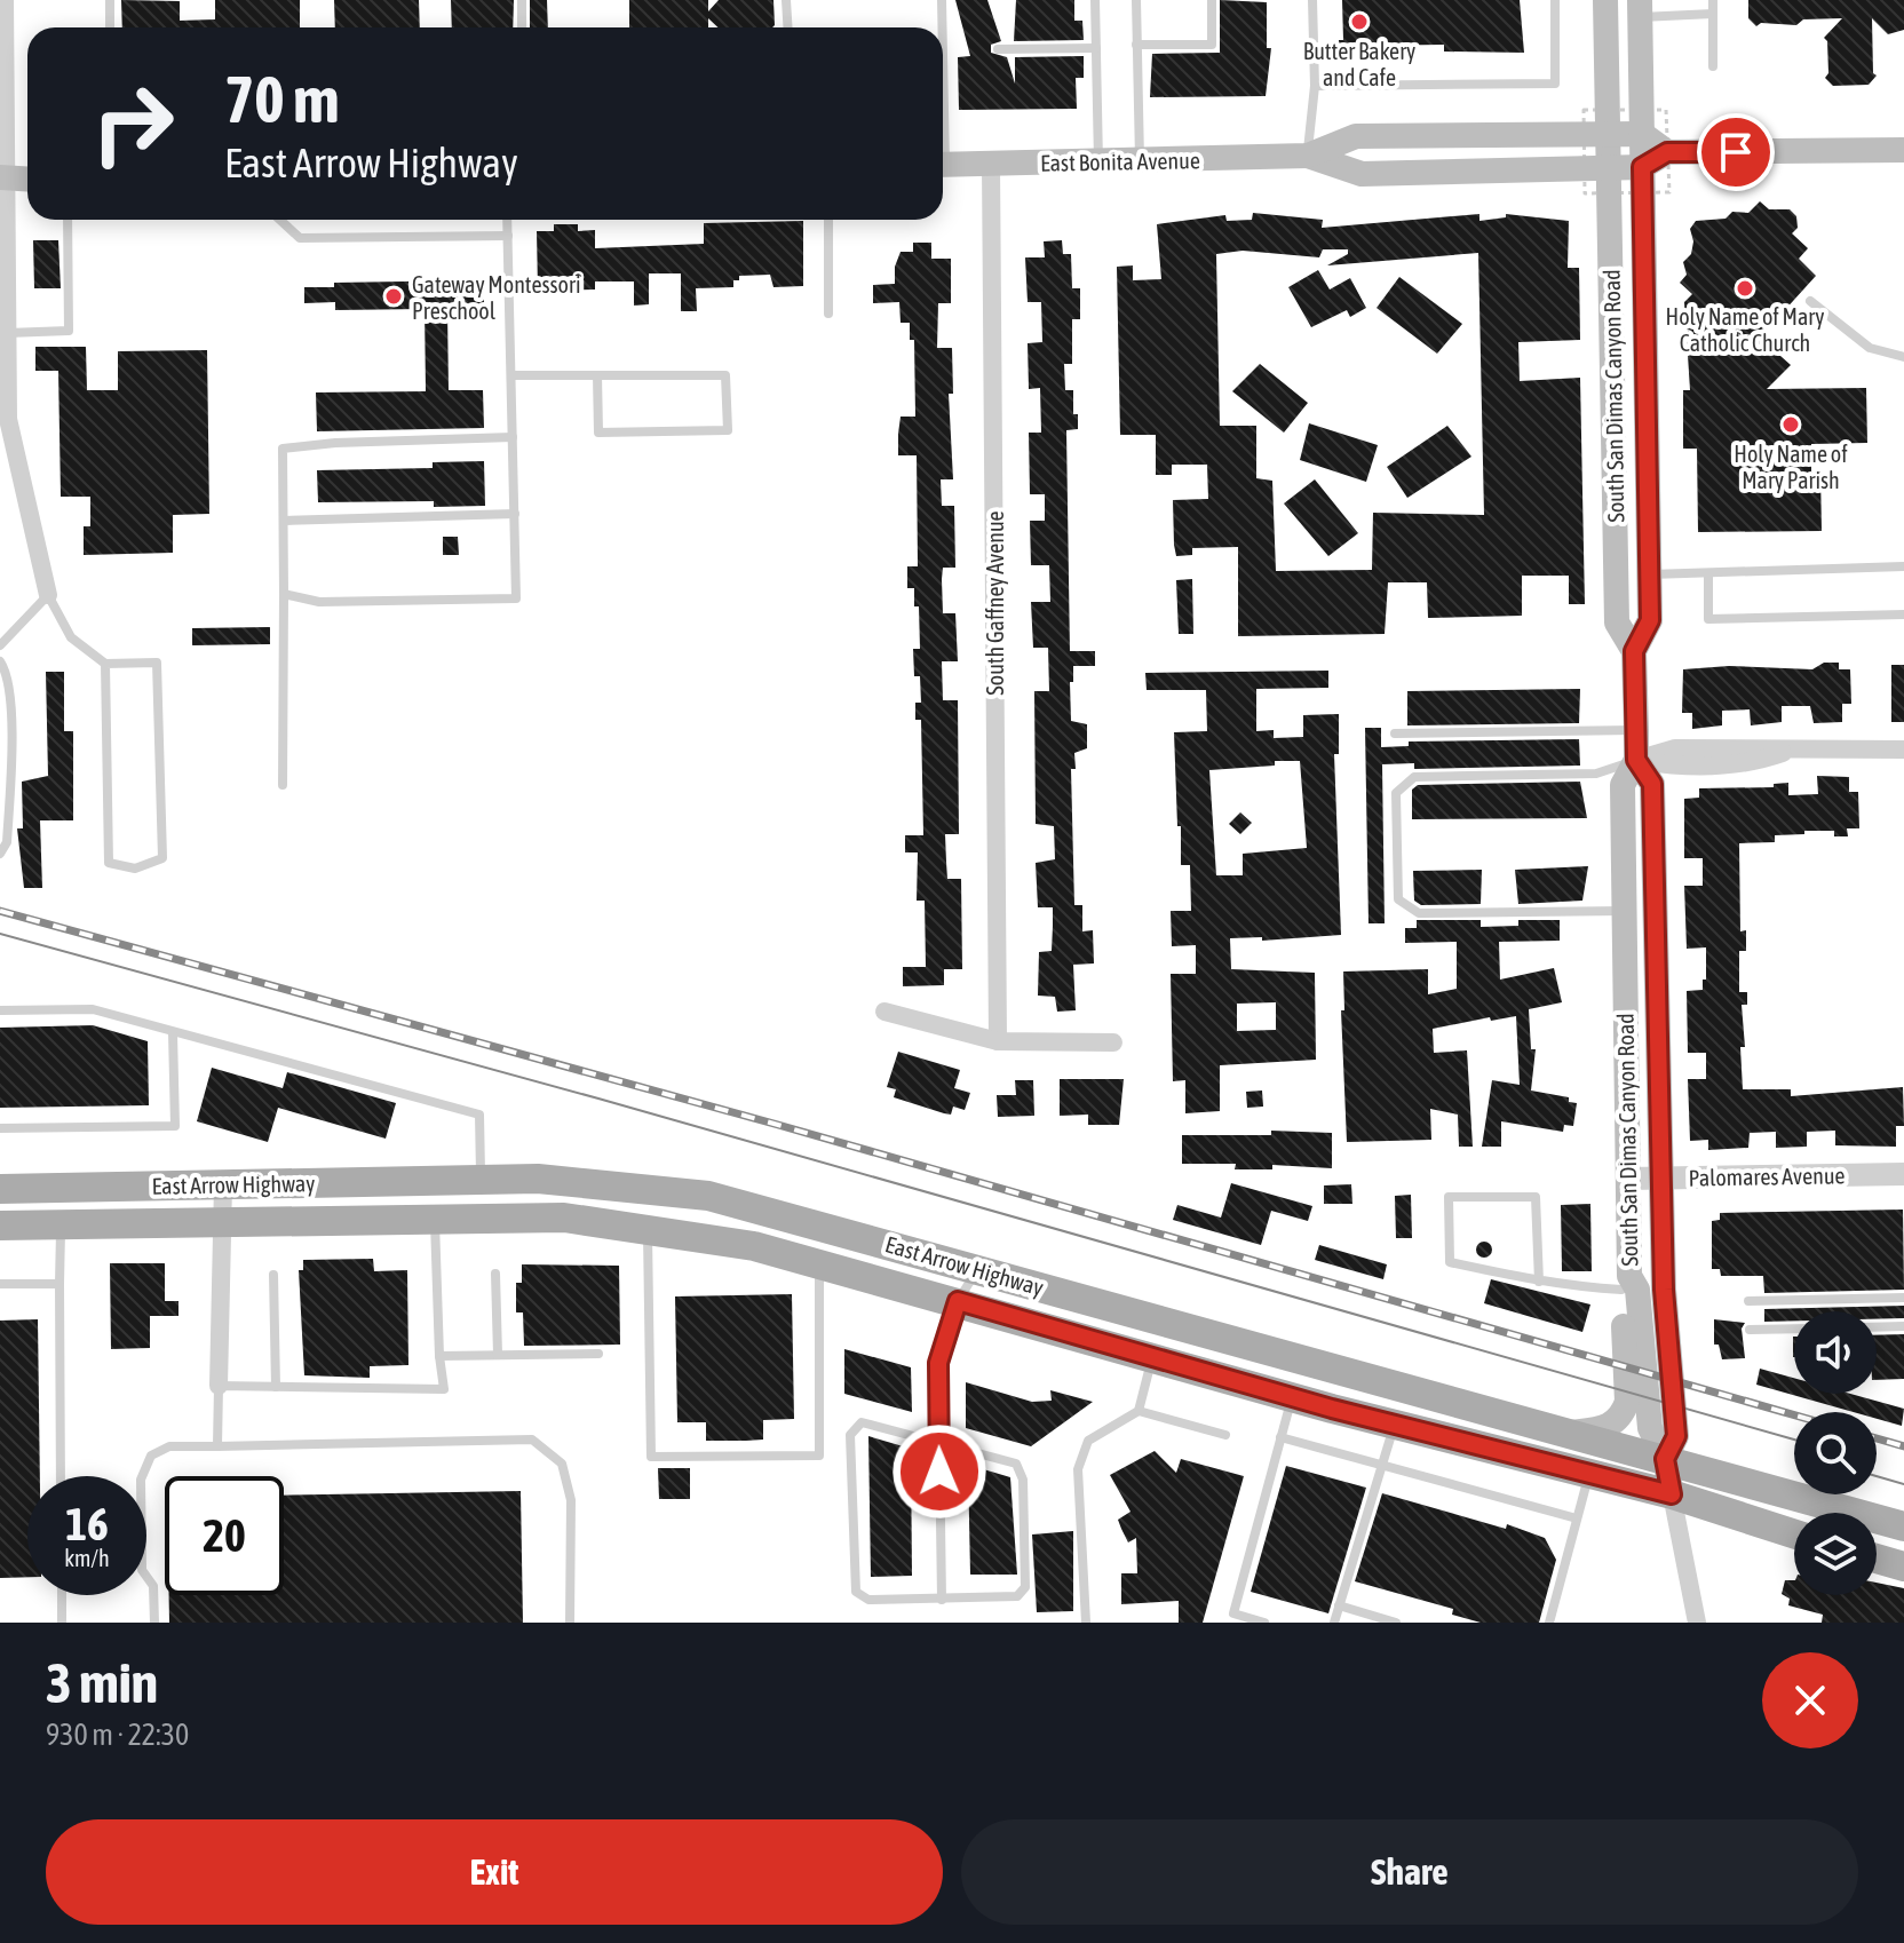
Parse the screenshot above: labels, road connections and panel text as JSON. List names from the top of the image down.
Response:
{
  "streets": {
    "main road": ["East Bonita Avenue", "South San Dimas Canyon Road", "East Arrow Highway"],
    "street": ["South Gaffney Avenue", "Palomares Avenue"]
  },
  "crossings": [
    ["East Bonita Avenue", "South San Dimas Canyon Road"],
    ["East Bonita Avenue", "South Gaffney Avenue"],
    ["South San Dimas Canyon Road", "Palomares Avenue"],
    ["South San Dimas Canyon Road", "East Arrow Highway"]
  ],
  "places": [
    "Butter Bakery and Cafe",
    "Holy Name of Mary Catholic Church",
    "Gateway Montessori Preschool",
    "Holy Name of Mary Parish"
  ],
  "page": {
    "turn": ["70 m", "East Arrow Highway"],
    "speed": "16 km/h",
    "limit": "20",
    "heading": ["3 min", "930 m · 22:30"],
    "buttons": ["Exit", "Share"]
  }
}
